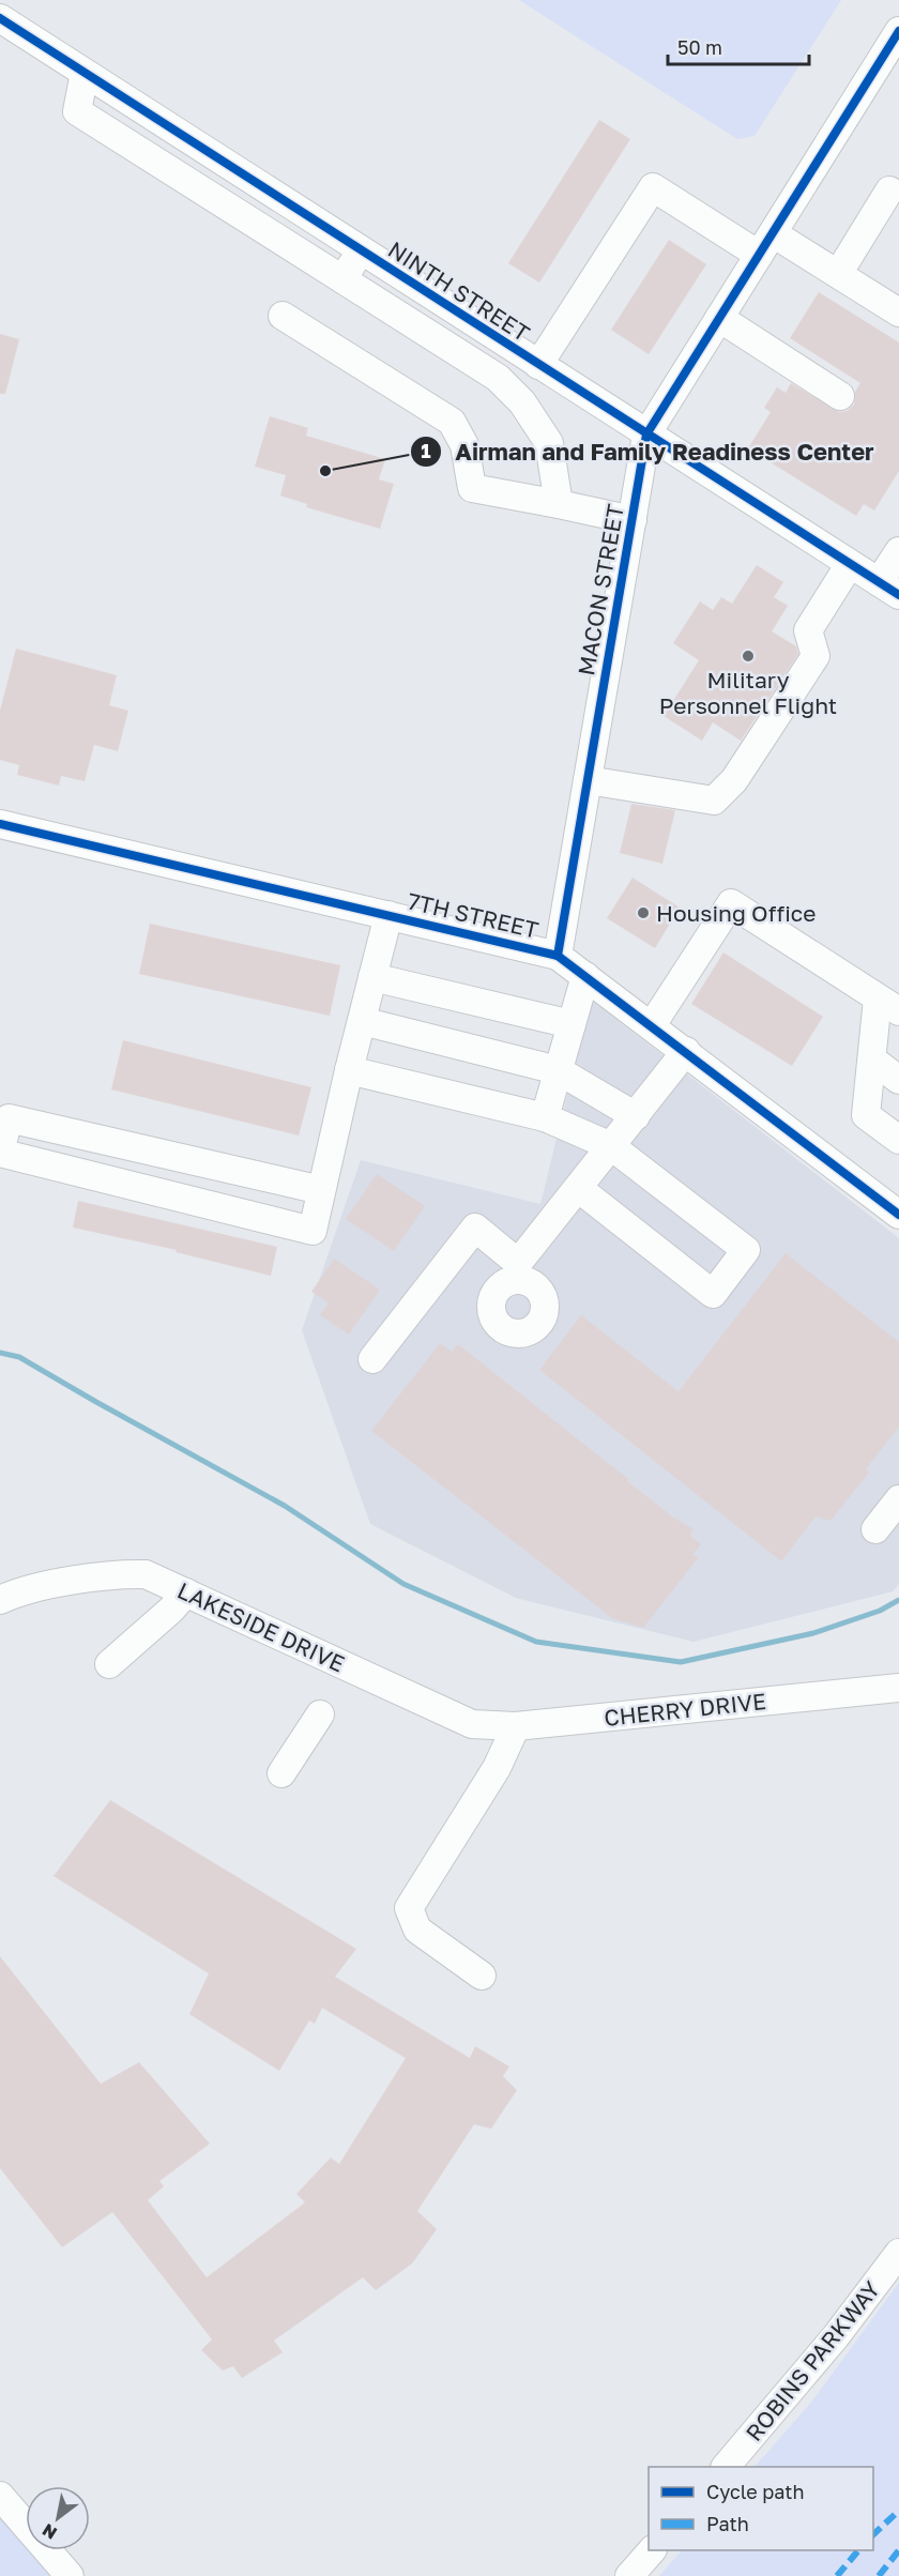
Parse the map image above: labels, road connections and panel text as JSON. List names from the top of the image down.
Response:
{
  "streets": {
    "street": [
      "NINTH STREET",
      "MACON STREET",
      "7TH STREET",
      "LAKESIDE DRIVE",
      "CHERRY DRIVE",
      "ROBINS PARKWAY"
    ]
  },
  "crossings": [
    ["NINTH STREET", "MACON STREET"],
    ["MACON STREET", "7TH STREET"],
    ["LAKESIDE DRIVE", "CHERRY DRIVE"]
  ],
  "places": ["Airman and Family Readiness Center", "Military Personnel Flight", "Housing Office"],
  "legend": ["Cycle path", "Path"],
  "scale_bar": "50 m",
  "north": "bottom left"
}
